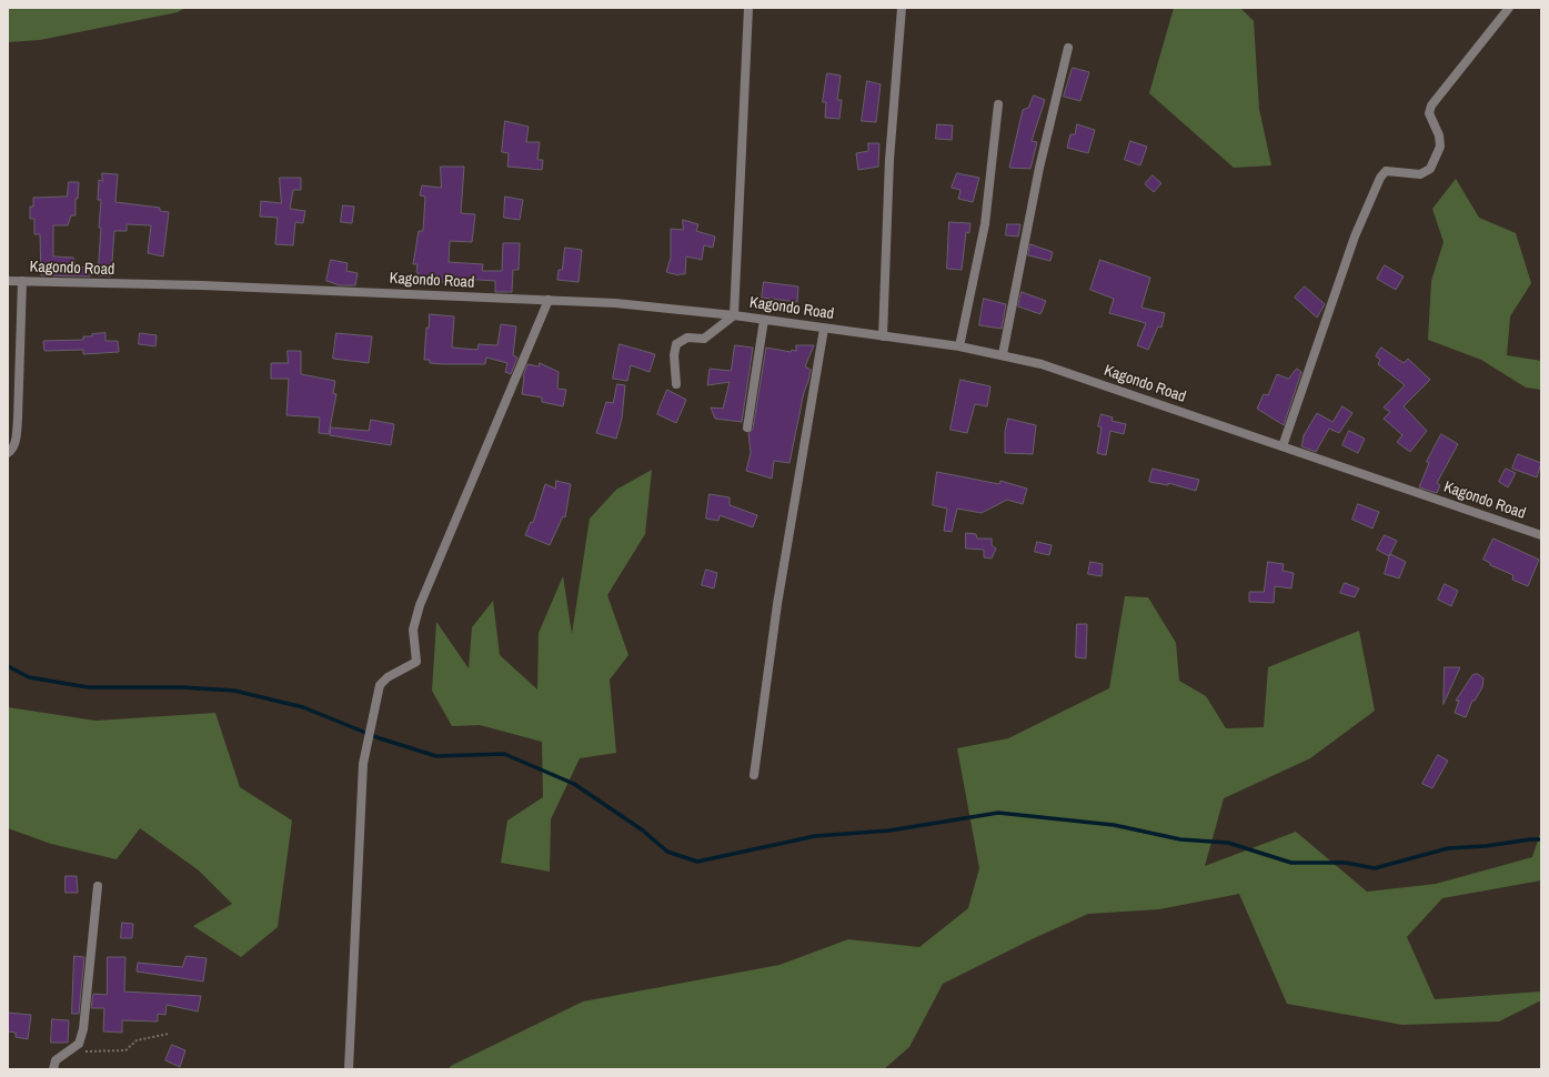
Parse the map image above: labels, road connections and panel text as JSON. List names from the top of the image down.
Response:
{
  "streets": {
    "street": ["Kagondo Road"]
  }
}
